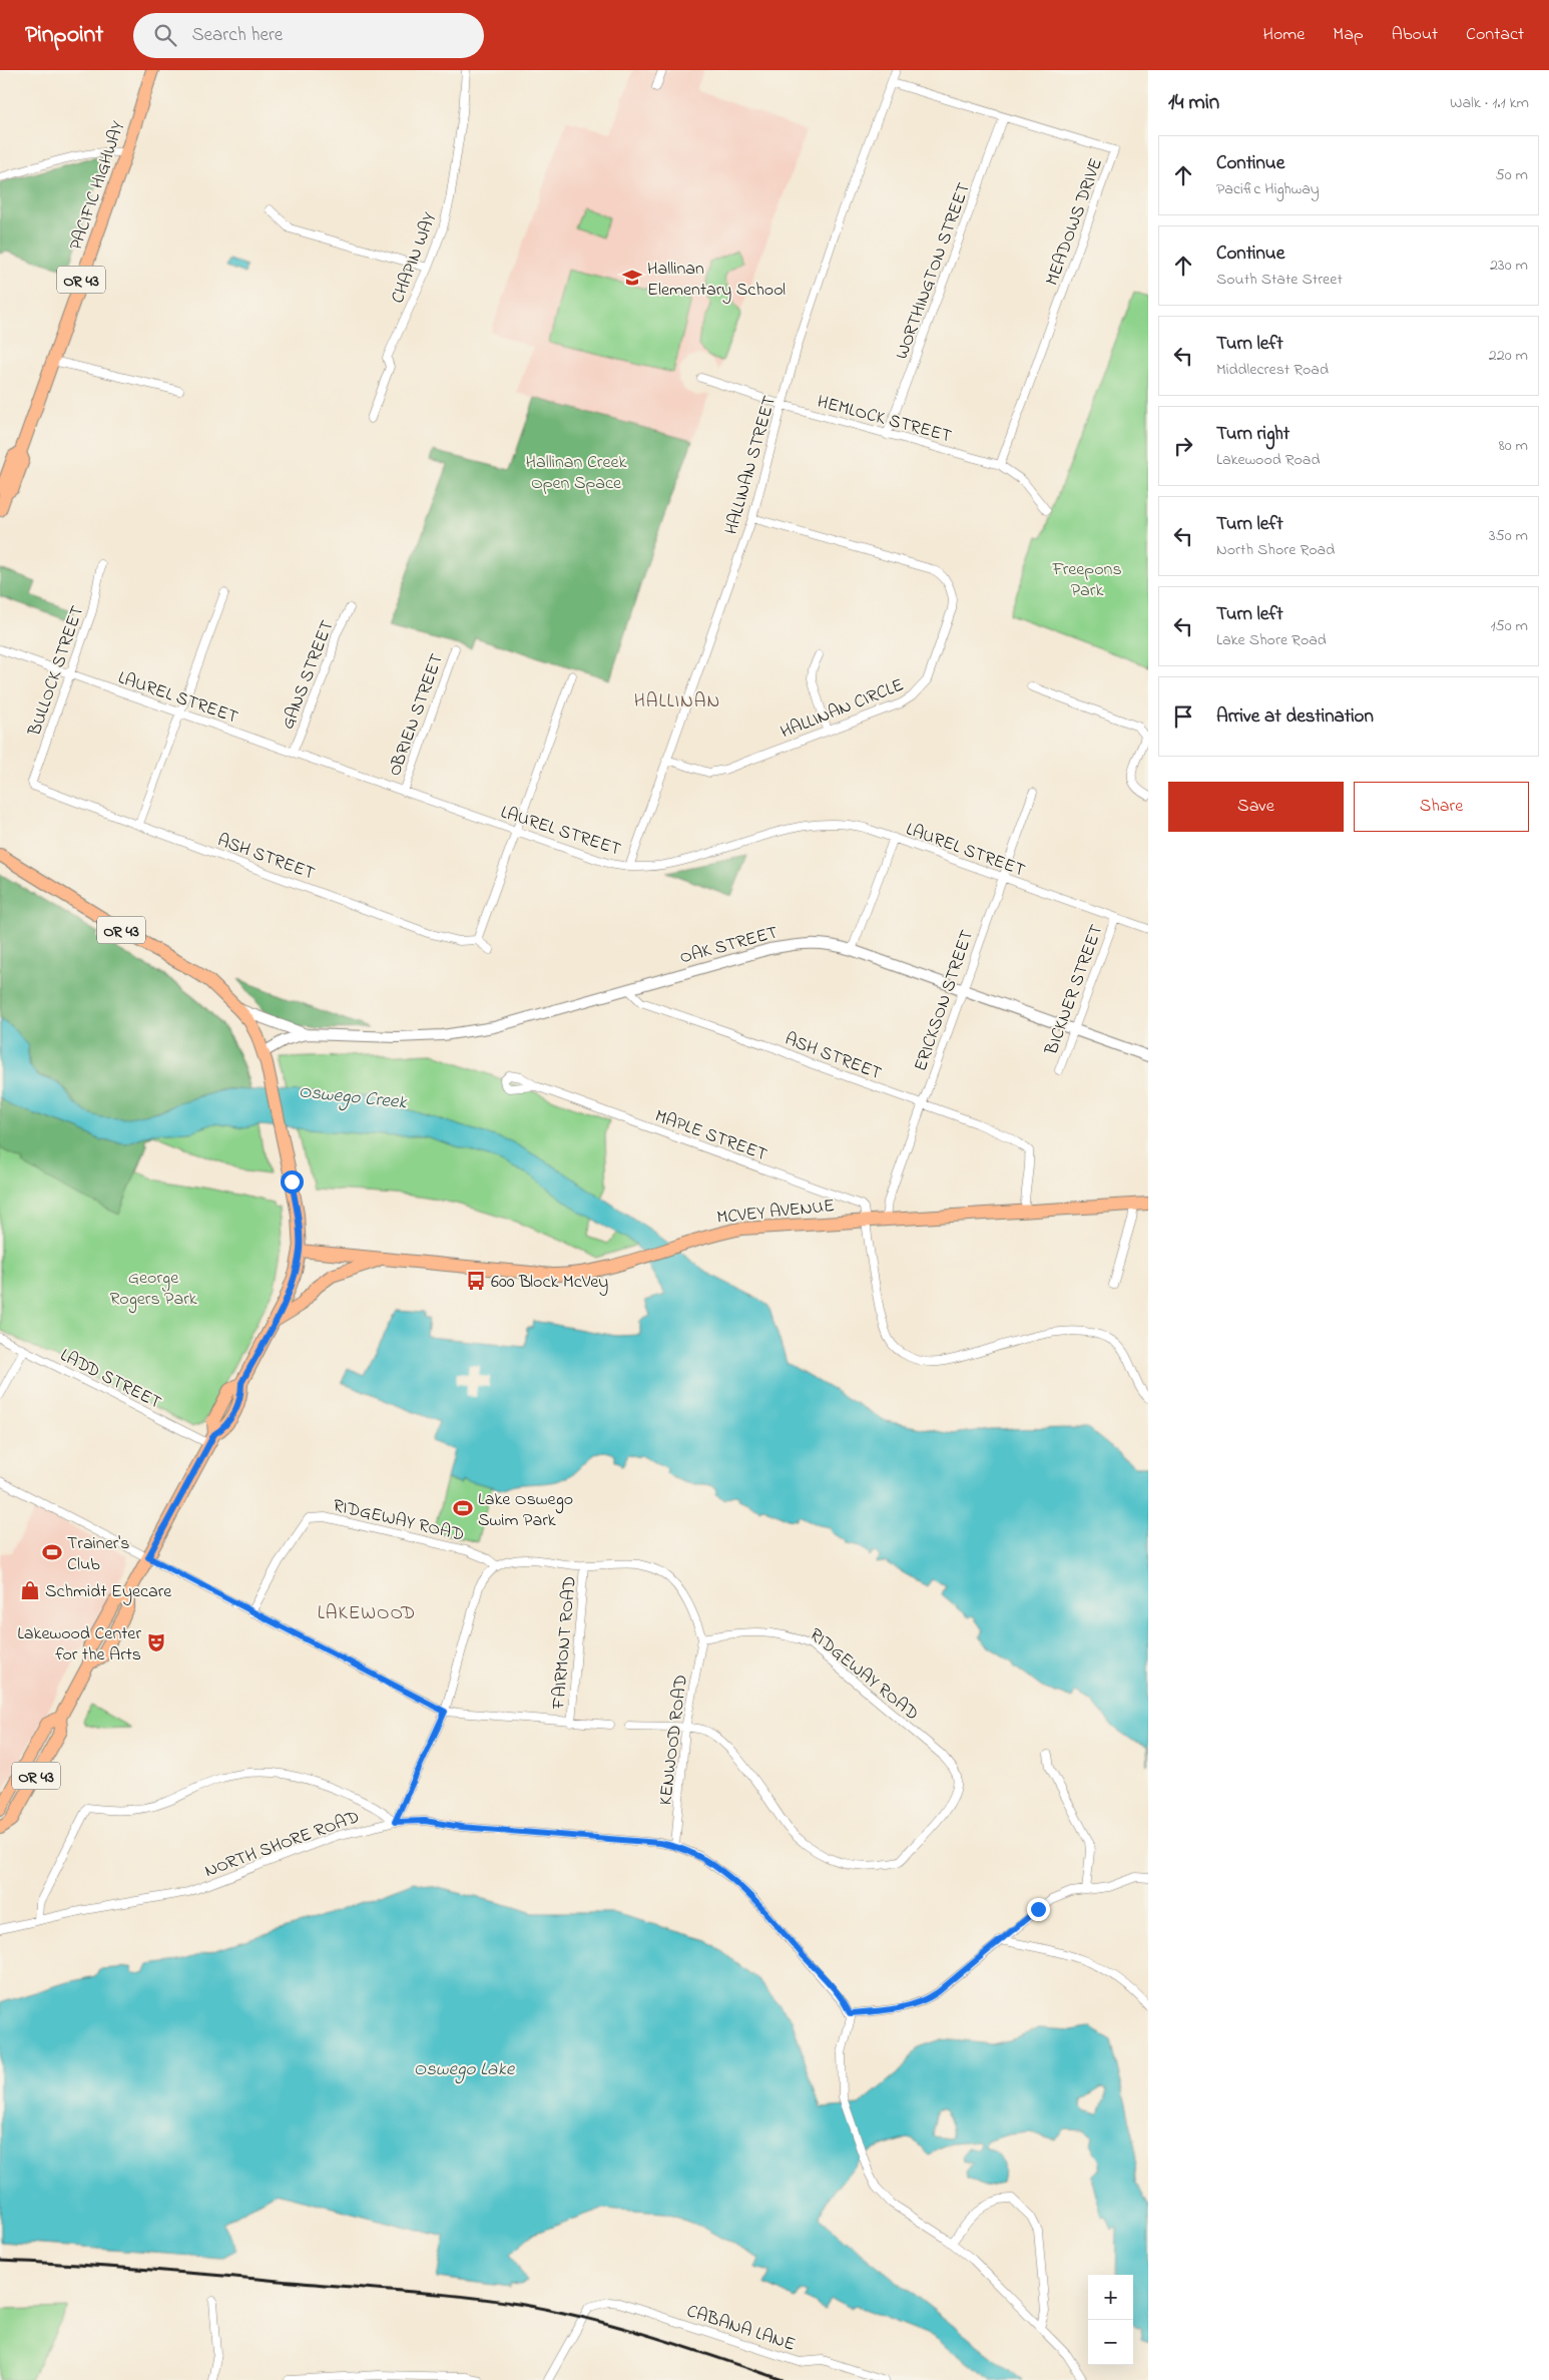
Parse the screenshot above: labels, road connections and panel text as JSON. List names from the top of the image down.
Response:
{
  "streets": {
    "main road": ["PACIFIC HIGHWAY", "OR 43", "MCVEY AVENUE"],
    "street": [
      "MEADOWS DRIVE",
      "CHAPIN WAY",
      "WORTHINGTON STREET",
      "HEMLOCK STREET",
      "HALLINAN STREET",
      "BULLOCK STREET",
      "GANS STREET",
      "LAUREL STREET",
      "HALLINAN CIRCLE",
      "OBRIEN STREET",
      "ASH STREET",
      "OAK STREET",
      "BICKNER STREET",
      "ERICKSON STREET",
      "MAPLE STREET",
      "LADD STREET",
      "RIDGEWAY ROAD",
      "FAIRMONT ROAD",
      "KENWOOD ROAD",
      "NORTH SHORE ROAD",
      "CABANA LANE"
    ]
  },
  "crossings": [
    ["MEADOWS DRIVE", "WORTHINGTON STREET"],
    ["MEADOWS DRIVE", "HEMLOCK STREET"],
    ["MEADOWS DRIVE", "HALLINAN STREET"],
    ["WORTHINGTON STREET", "HEMLOCK STREET"],
    ["OR 43", "OAK STREET"],
    ["OR 43", "MCVEY AVENUE"],
    ["OR 43", "LADD STREET"],
    ["HEMLOCK STREET", "HALLINAN STREET"],
    ["HALLINAN STREET", "LAUREL STREET"],
    ["HALLINAN STREET", "HALLINAN CIRCLE"],
    ["BULLOCK STREET", "LAUREL STREET"],
    ["BULLOCK STREET", "ASH STREET"],
    ["GANS STREET", "LAUREL STREET"],
    ["LAUREL STREET", "OBRIEN STREET"],
    ["LAUREL STREET", "BICKNER STREET"],
    ["LAUREL STREET", "ERICKSON STREET"],
    ["ASH STREET", "OAK STREET"],
    ["ASH STREET", "ERICKSON STREET"],
    ["ASH STREET", "MCVEY AVENUE"],
    ["OAK STREET", "BICKNER STREET"],
    ["OAK STREET", "ERICKSON STREET"],
    ["ERICKSON STREET", "MCVEY AVENUE"],
    ["MAPLE STREET", "MCVEY AVENUE"],
    ["RIDGEWAY ROAD", "KENWOOD ROAD"],
    ["KENWOOD ROAD", "NORTH SHORE ROAD"]
  ],
  "districts": ["HALLINAN", "LAKEWOOD"],
  "water": ["Oswego Creek", "Oswego Lake"],
  "parks": ["Hallinan Creek Open Space", "Freepons Park", "George Rogers Park"],
  "places": {
    "school or university": ["Hallinan Elementary School"],
    "bus stop": ["600 Block McVey"],
    "sports": ["Lake Oswego Swim Park", "Trainer's Club"],
    "shop": ["Schmidt Eyecare"],
    "theatre": ["Lakewood Center for the Arts"]
  },
  "page": {
    "header": "Pinpoint",
    "search": "Search here",
    "nav": [
      "Home",
      "Map",
      "About",
      "Contact"
    ],
    "heading": ["14 min", "Walk · 1.1 km"],
    "list": [
      ["Continue", "Pacific Highway", "50 m"],
      ["Continue", "South State Street", "230 m"],
      ["Turn left", "Middlecrest Road", "220 m"],
      ["Turn right", "Lakewood Road", "80 m"],
      ["Turn left", "North Shore Road", "350 m"],
      ["Turn left", "Lake Shore Road", "150 m"],
      "Arrive at destination"
    ],
    "buttons": ["Save", "Share"],
    "map_buttons": ["+", "−"]
  }
}
